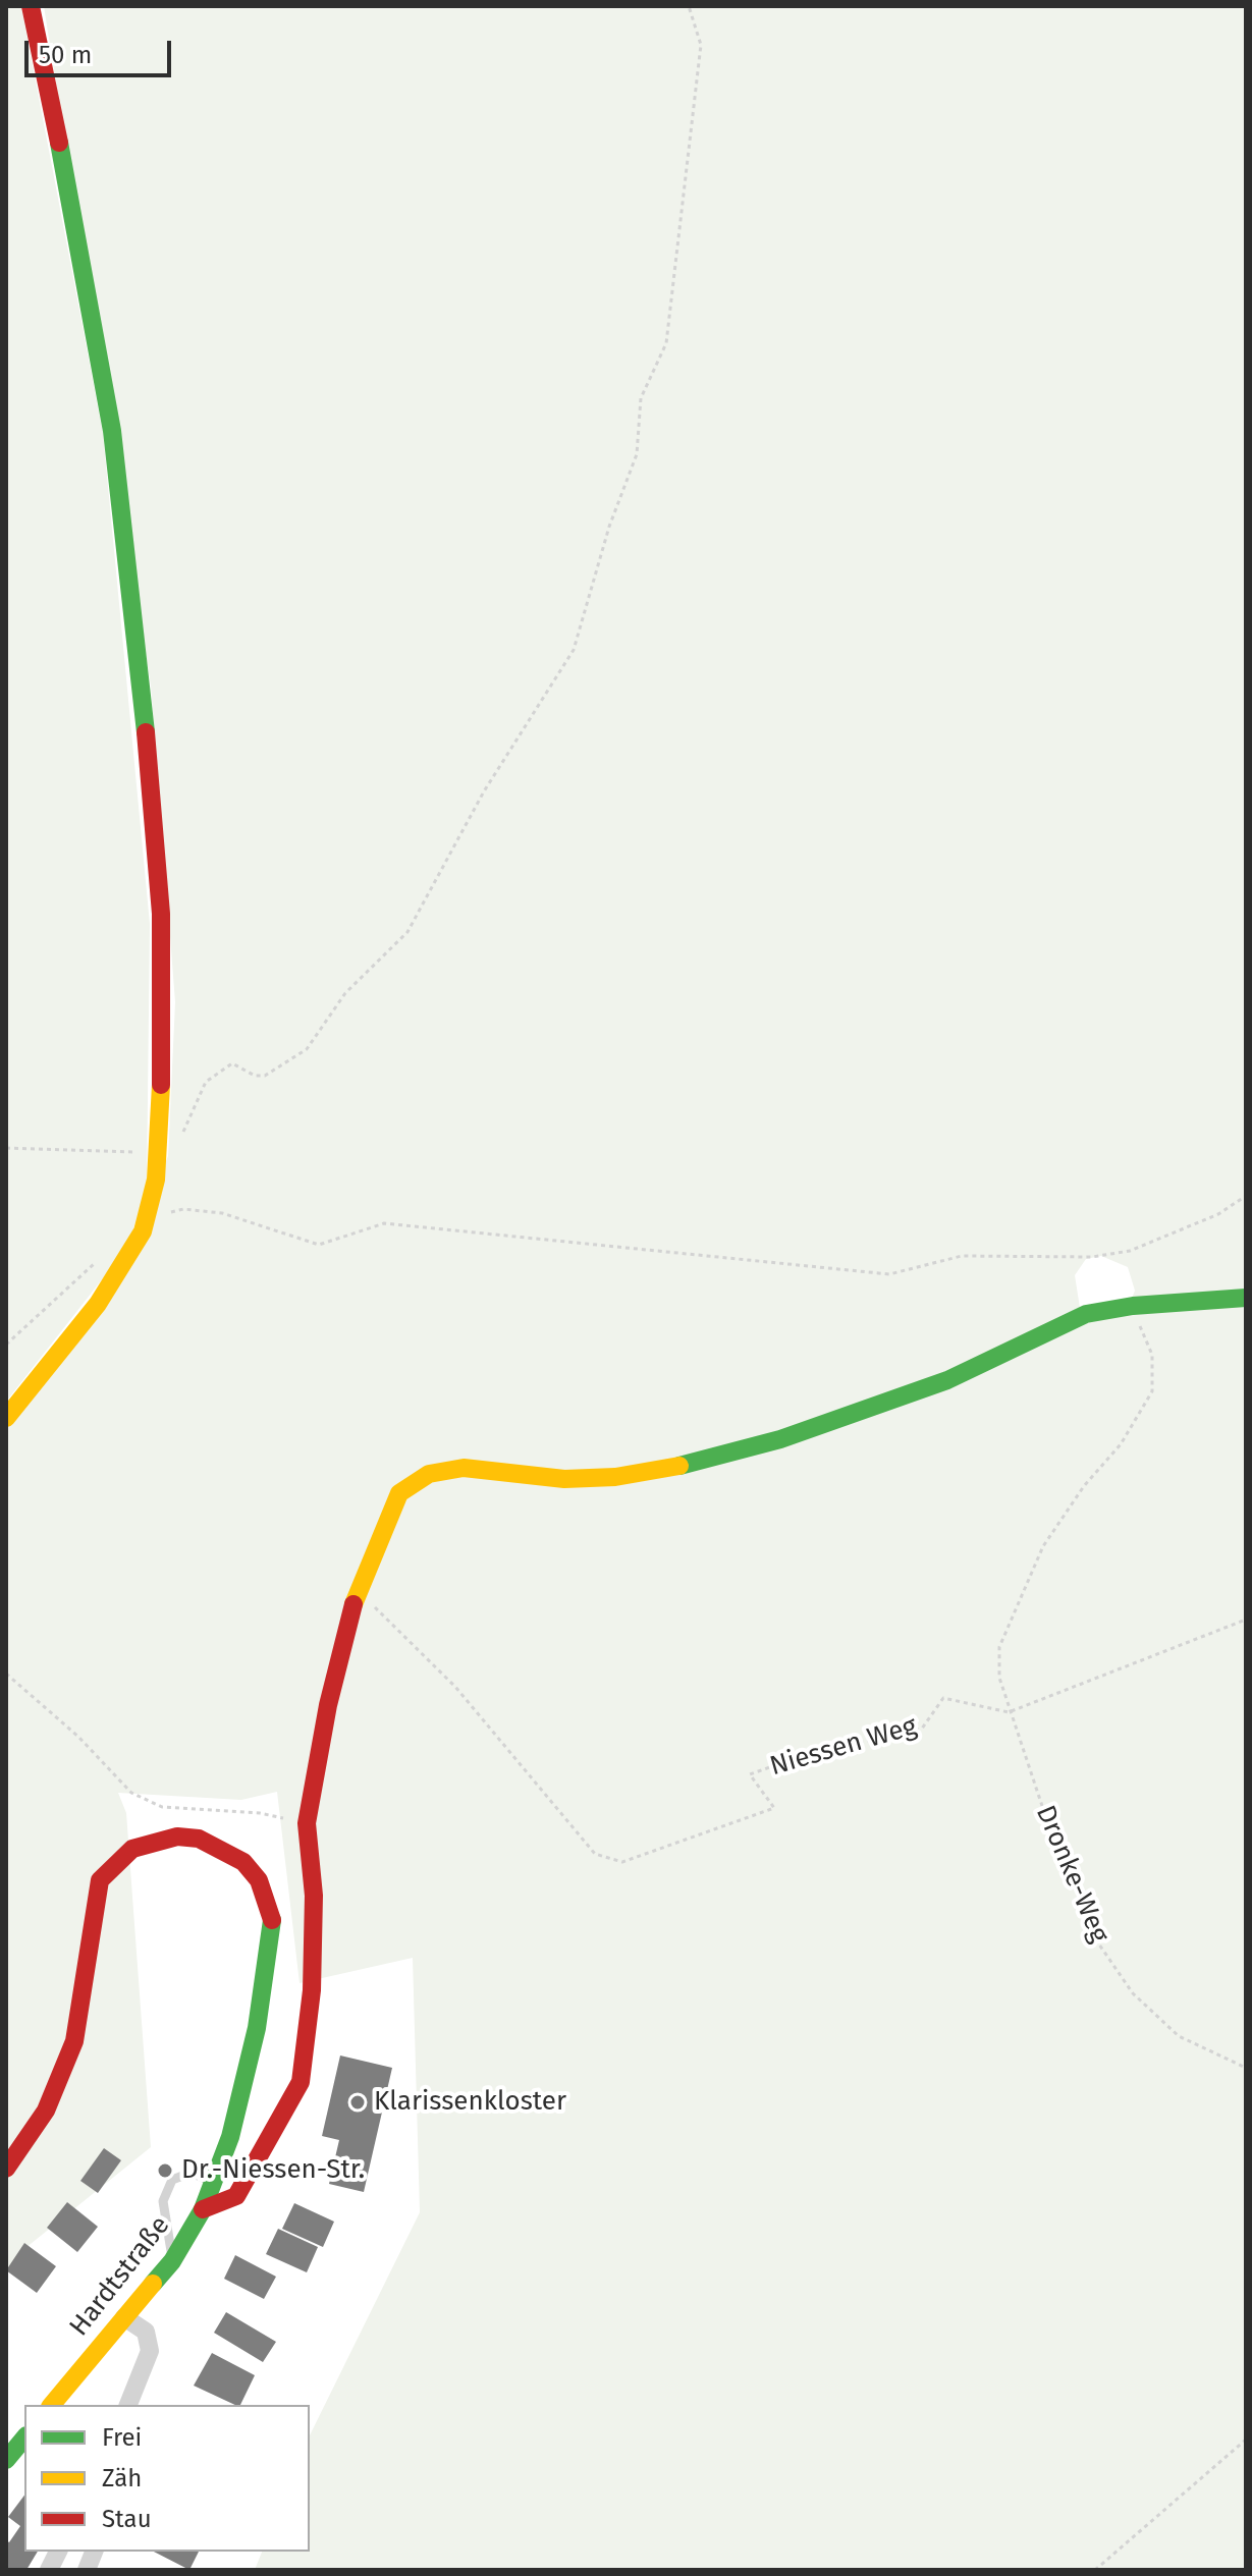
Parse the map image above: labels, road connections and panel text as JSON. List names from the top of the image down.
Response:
{
  "streets": {
    "main road": ["Hardtstraße"],
    "path": ["Niessen Weg", "Dronke-Weg"]
  },
  "crossings": [
    ["Niessen Weg", "Dronke-Weg"]
  ],
  "places": ["Klarissenkloster", "Dr.-Niessen-Str."],
  "legend": ["Frei", "Zäh", "Stau"],
  "scale_bar": "50 m"
}
